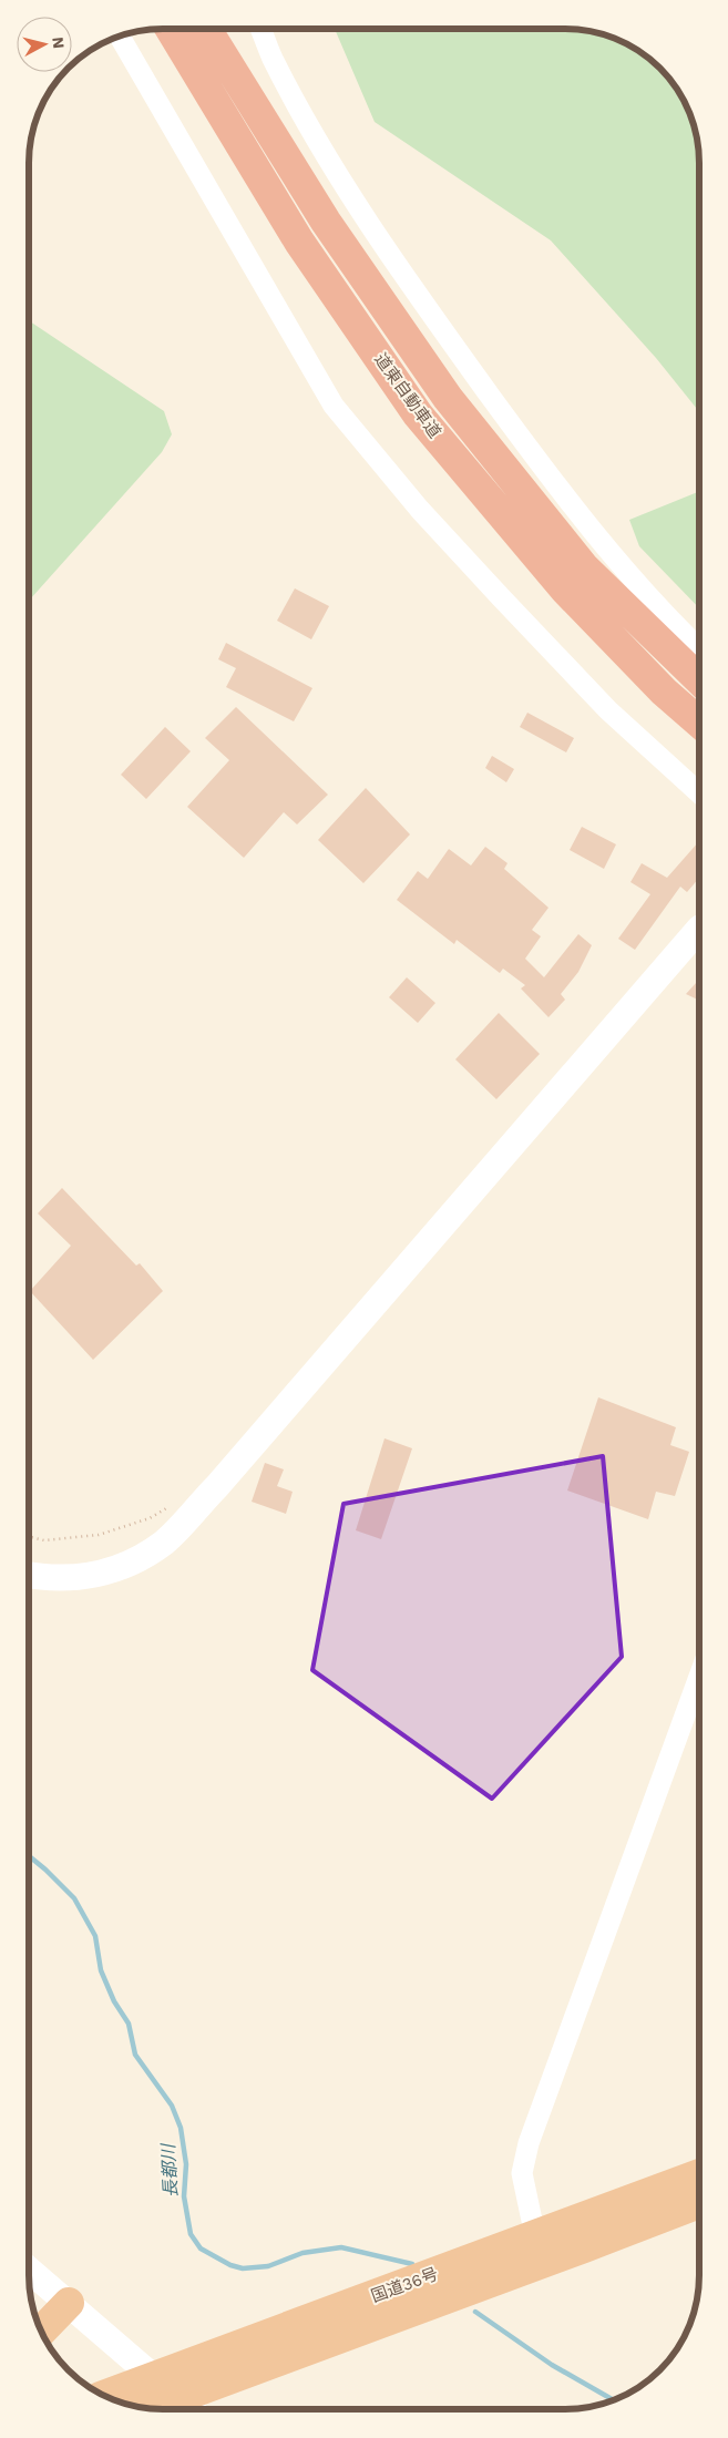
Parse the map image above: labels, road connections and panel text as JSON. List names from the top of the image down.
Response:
{
  "streets": {
    "highway": ["道東自動車道", "国道36号"]
  },
  "water": ["長都川"],
  "north": "right"
}
